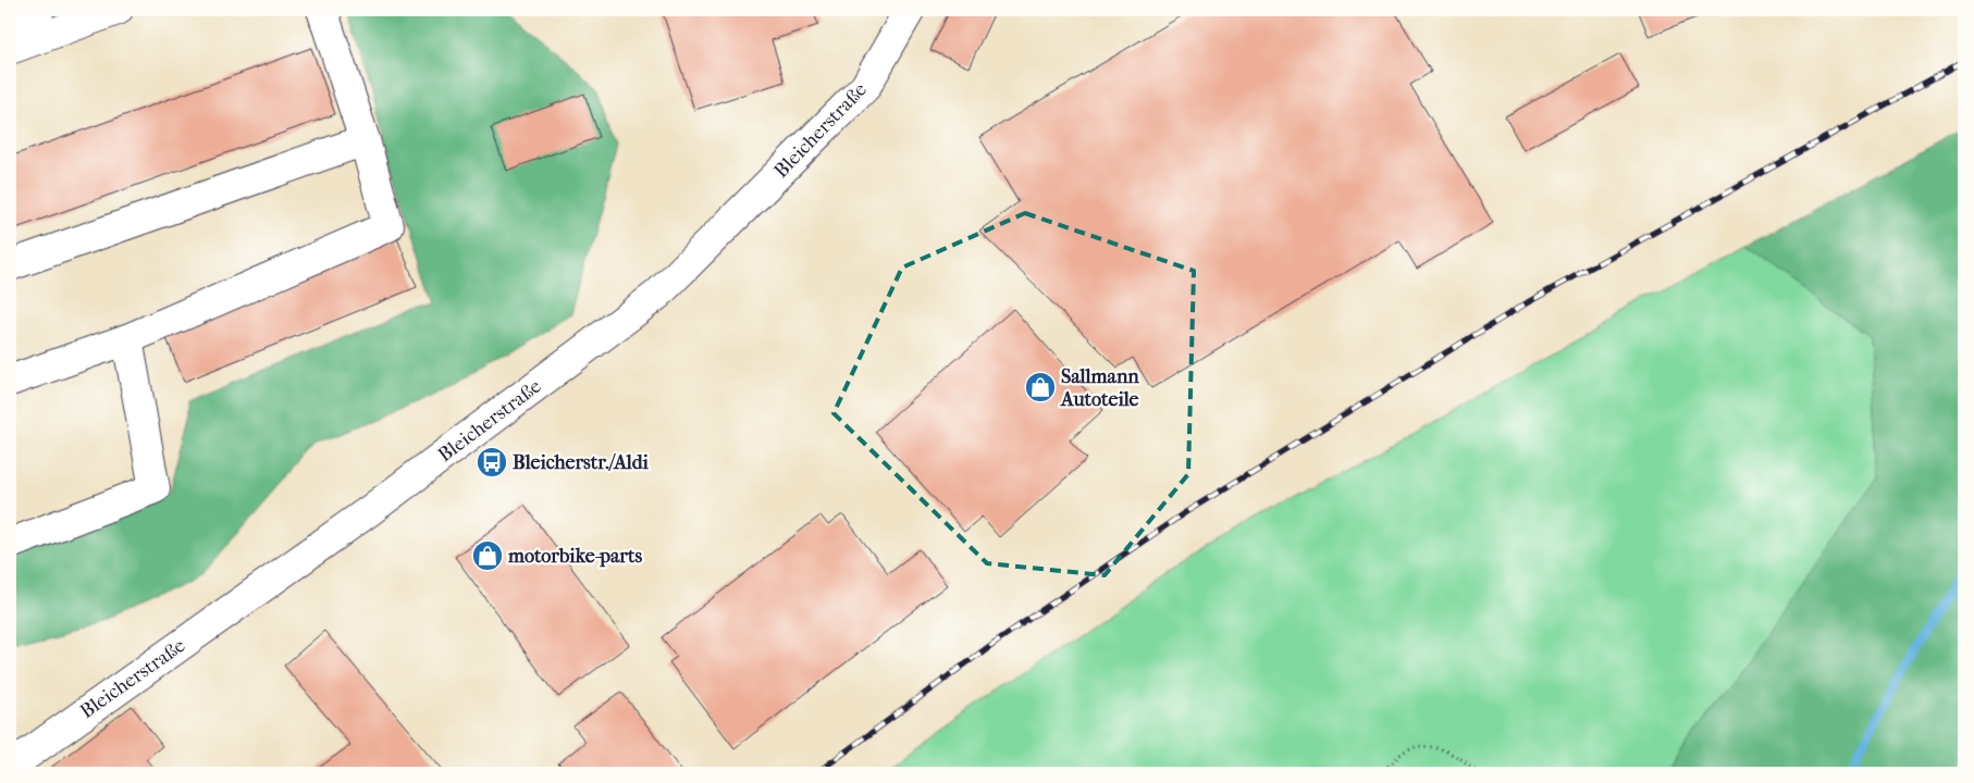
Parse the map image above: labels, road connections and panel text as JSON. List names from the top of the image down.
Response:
{
  "streets": {
    "street": ["Bleicherstraße"]
  },
  "places": {
    "shop": ["Sallmann Autoteile", "motorbike-parts"],
    "bus stop": ["Bleicherstr./Aldi"]
  }
}
